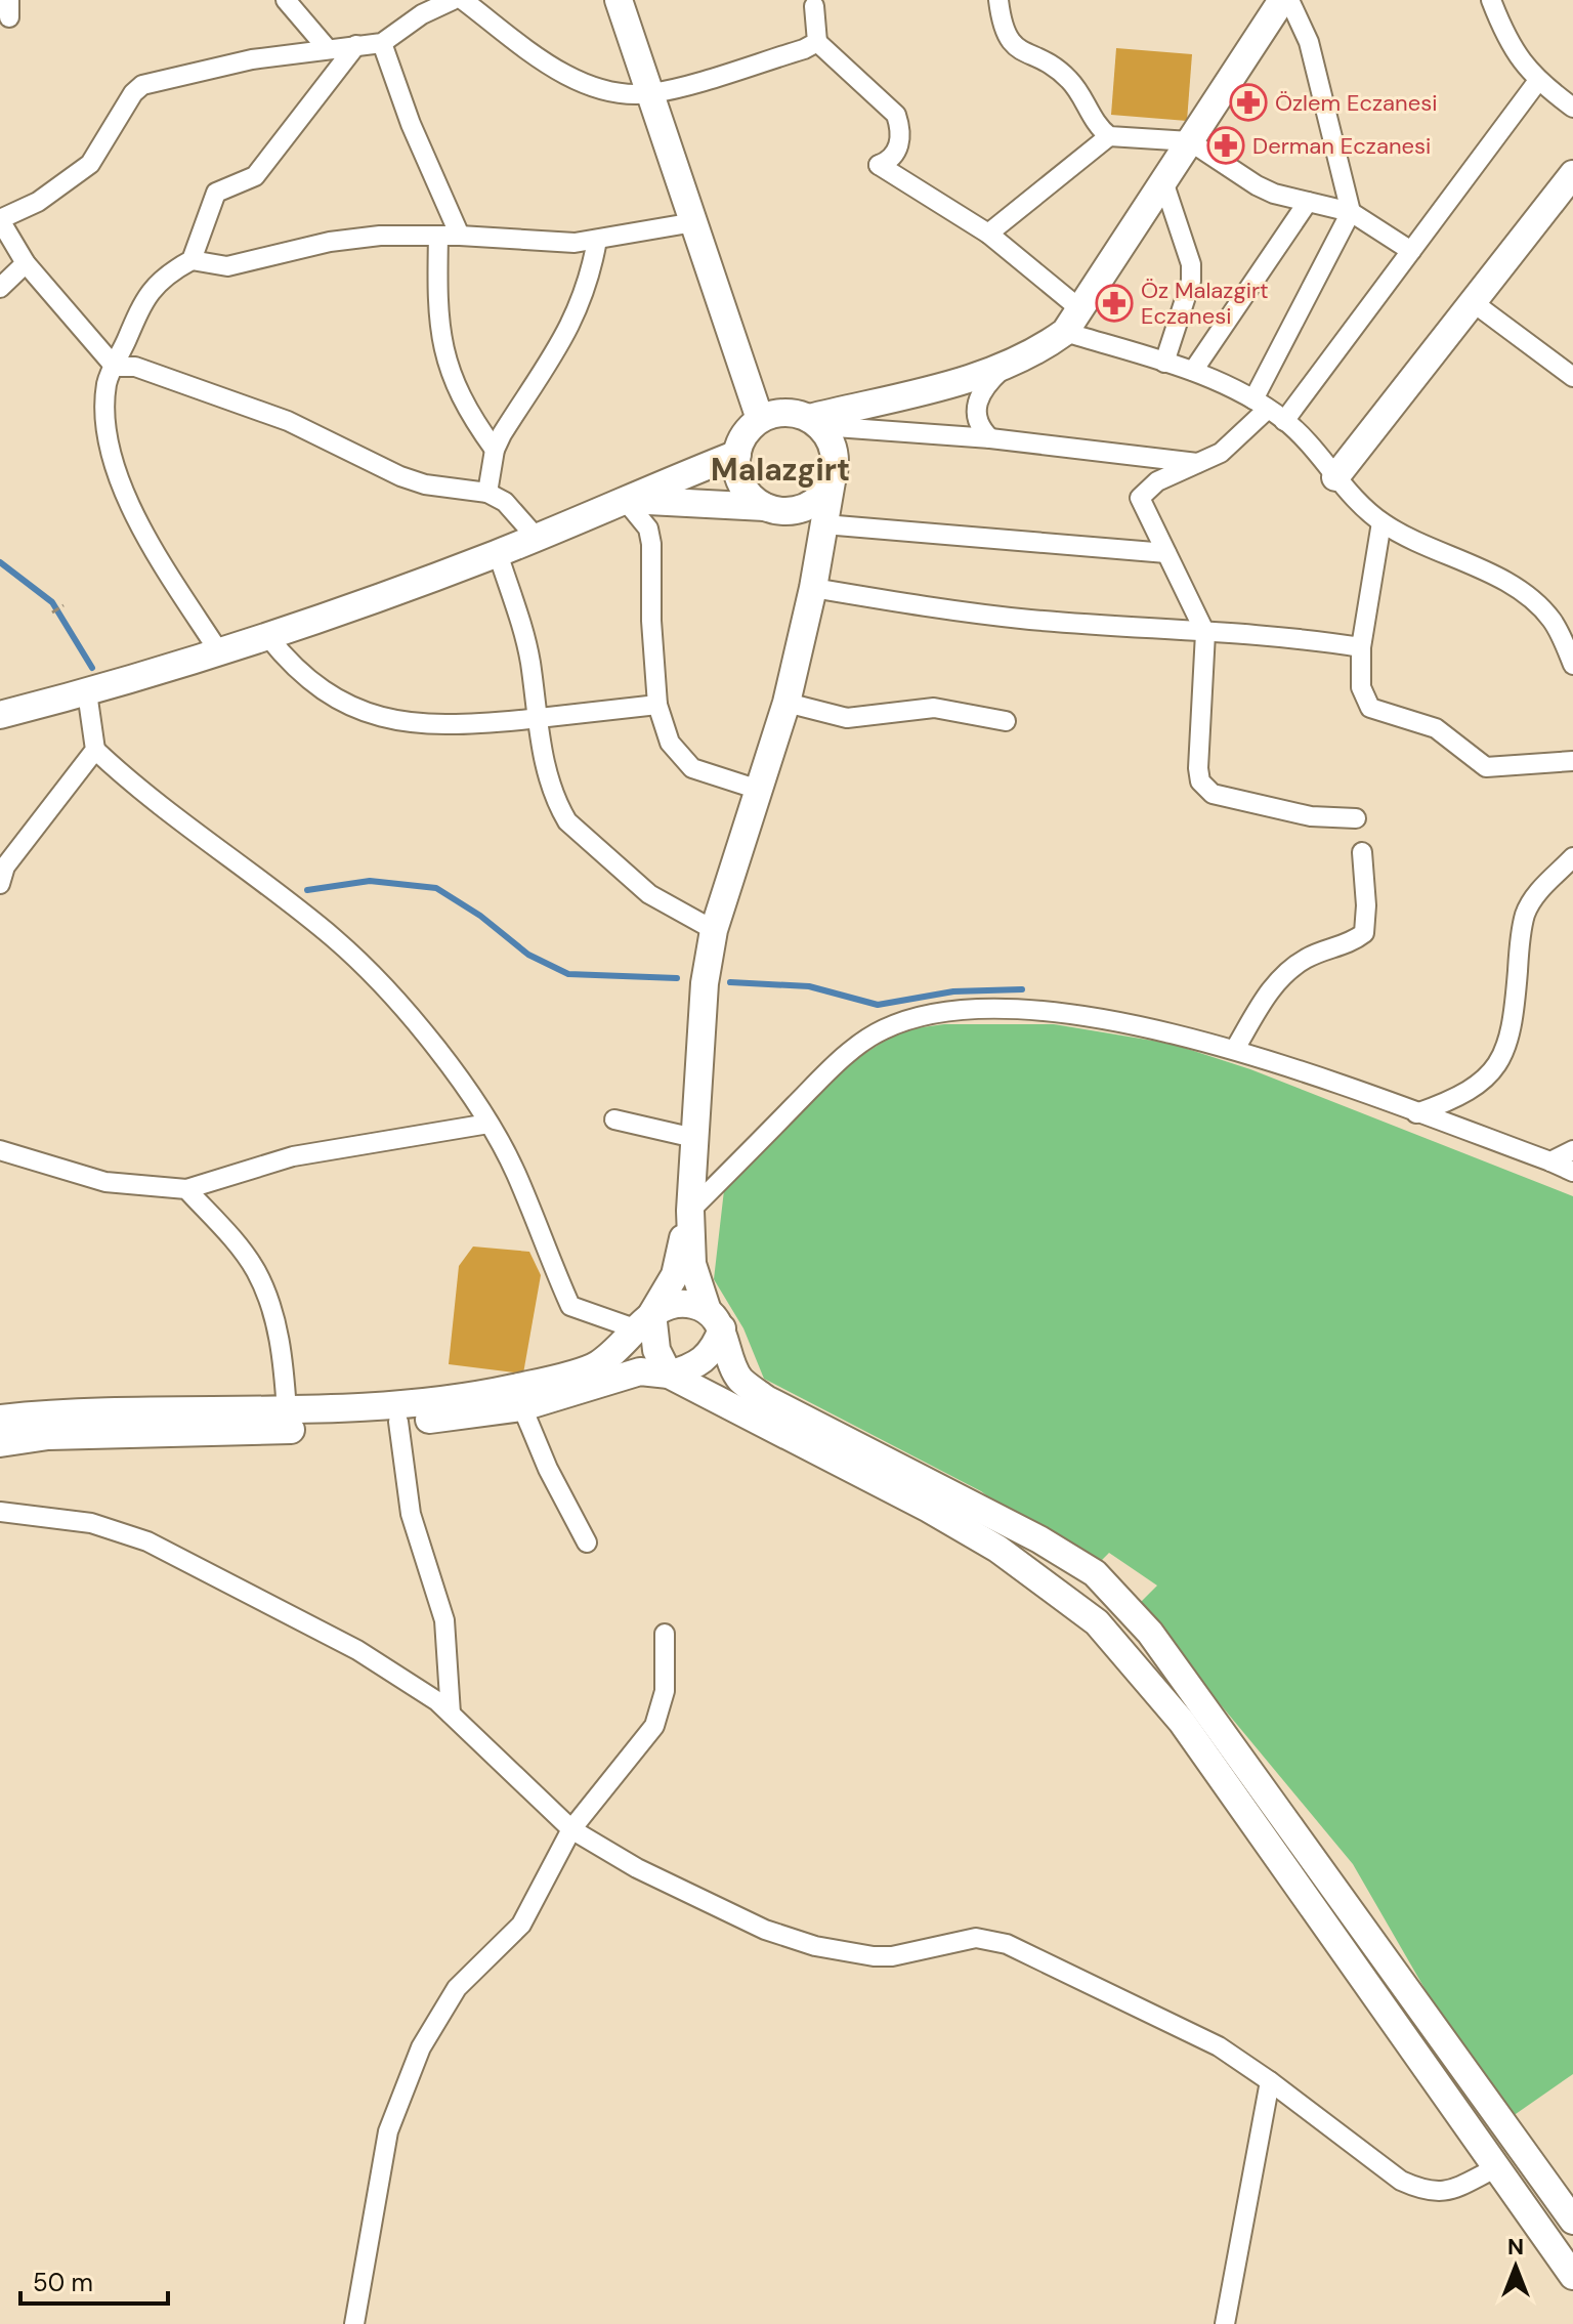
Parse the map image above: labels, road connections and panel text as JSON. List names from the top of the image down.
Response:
{
  "districts": ["Malazgirt"],
  "places": {
    "pharmacy": ["Özlem Eczanesi", "Derman Eczanesi", "Öz Malazgirt Eczanesi"]
  },
  "scale_bar": "50 m",
  "north": "top"
}
